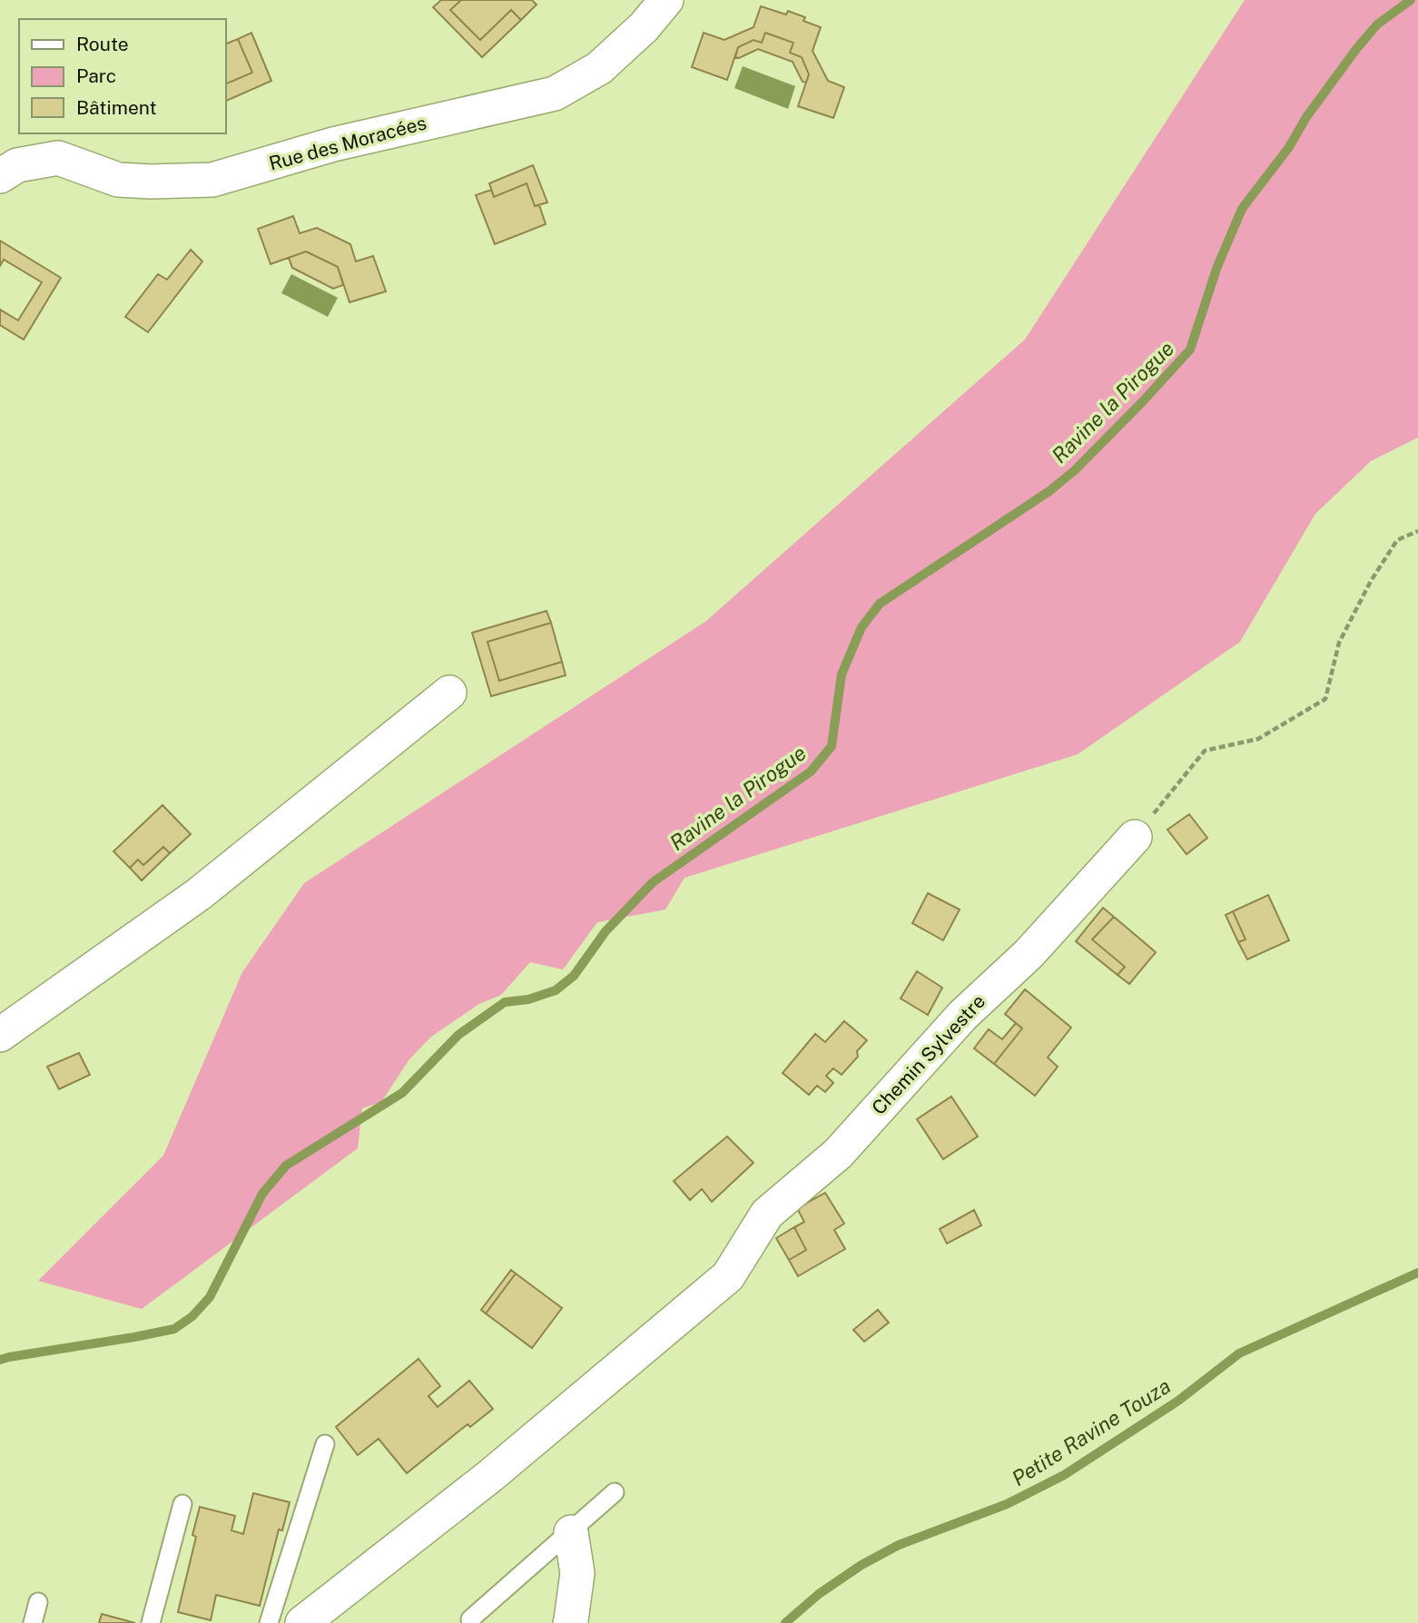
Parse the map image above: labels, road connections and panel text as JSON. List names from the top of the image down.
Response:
{
  "streets": {
    "street": ["Rue des Moracées", "Chemin Sylvestre"]
  },
  "water": ["Ravine la Pirogue", "Petite Ravine Touza"],
  "legend": ["Route", "Parc", "Bâtiment"]
}
